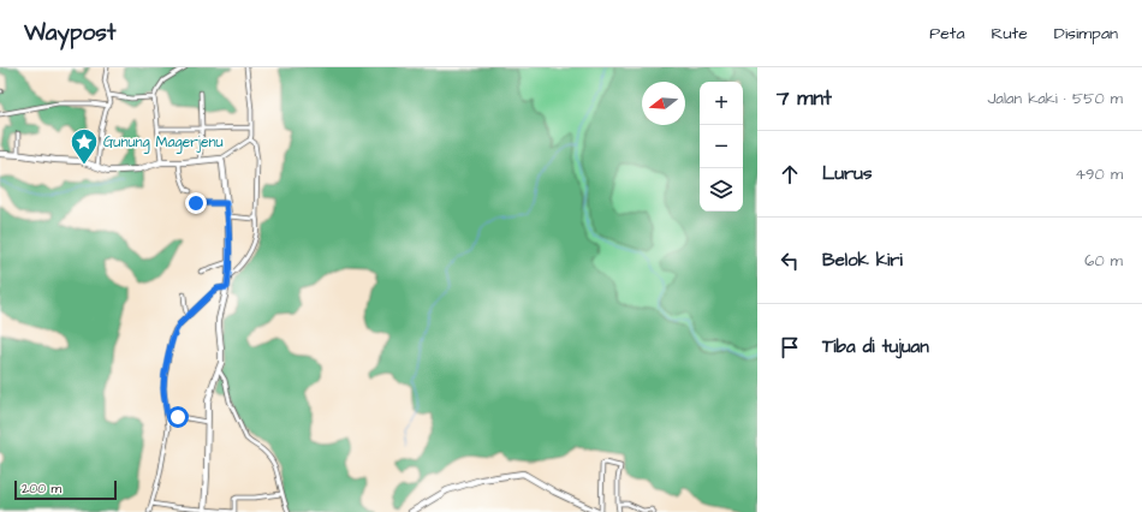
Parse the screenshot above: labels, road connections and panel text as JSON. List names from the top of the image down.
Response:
{
  "places": {
    "place": ["Gunung Magerjenu"]
  },
  "scale_bar": "200 m",
  "north": "left",
  "page": {
    "header": "Waypost",
    "nav": ["Peta", "Rute", "Disimpan"],
    "heading": ["7 mnt", "Jalan kaki · 550 m"],
    "map_buttons": ["+", "−"],
    "list": [
      ["Lurus", "490 m"],
      ["Belok kiri", "60 m"],
      "Tiba di tujuan"
    ],
    "scale": "200 m"
  }
}
